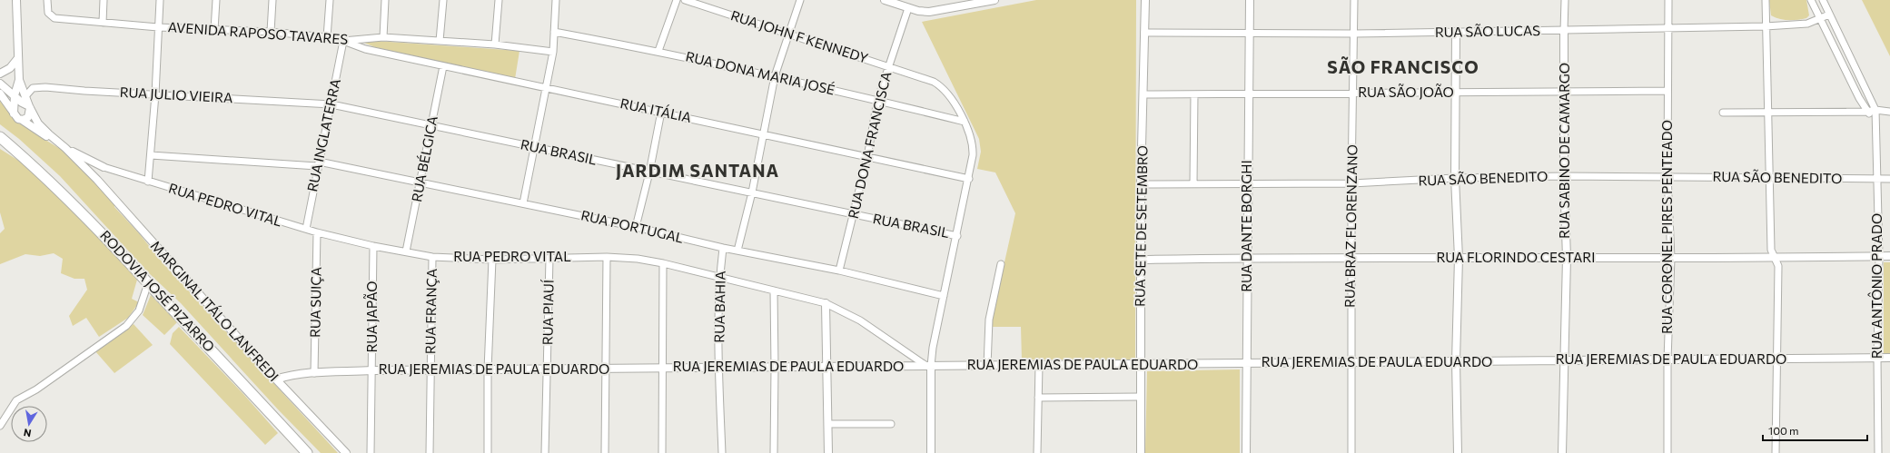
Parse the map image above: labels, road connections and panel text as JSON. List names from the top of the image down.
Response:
{
  "streets": {
    "main road": ["RODOVIA JOSÉ PIZARRO"],
    "street": [
      "RUA SÃO LUCAS",
      "AVENIDA RAPOSO TAVARES",
      "RUA JOHN F KENNEDY",
      "RUA DONA MARIA JOSÉ",
      "RUA SÃO JOÃO",
      "RUA JULIO VIEIRA",
      "RUA ITÁLIA",
      "RUA INGLATERRA",
      "RUA DONA FRANCISCA",
      "RUA SABINO DE CAMARGO",
      "RUA BRASIL",
      "RUA BÉLGICA",
      "RUA SÃO BENEDITO",
      "RUA PEDRO VITAL",
      "RUA SETE DE SETEMBRO",
      "RUA DANTE BORGHI",
      "RUA BRAZ FLORENZANO",
      "RUA PORTUGAL",
      "RUA CORONEL PIRES PENTEADO",
      "RUA FLORINDO CESTARI",
      "RUA ANTÔNIO PRADO",
      "RUA SUIÇA",
      "RUA BAHIA",
      "MARGINAL ITÁLO LANFREDI",
      "RUA FRANÇA",
      "RUA PIAUÍ",
      "RUA JAPÃO",
      "RUA JEREMIAS DE PAULA EDUARDO"
    ]
  },
  "crossings": [
    ["RUA SÃO LUCAS", "RUA SABINO DE CAMARGO"],
    ["RUA SÃO LUCAS", "RUA SETE DE SETEMBRO"],
    ["RUA SÃO LUCAS", "RUA DANTE BORGHI"],
    ["RUA SÃO LUCAS", "RUA BRAZ FLORENZANO"],
    ["RUA SÃO LUCAS", "RUA CORONEL PIRES PENTEADO"],
    ["AVENIDA RAPOSO TAVARES", "RUA ITÁLIA"],
    ["AVENIDA RAPOSO TAVARES", "RUA INGLATERRA"],
    ["RUA JOHN F KENNEDY", "RUA DONA MARIA JOSÉ"],
    ["RUA JOHN F KENNEDY", "RUA DONA FRANCISCA"],
    ["RUA DONA MARIA JOSÉ", "RUA DONA FRANCISCA"],
    ["RUA SÃO JOÃO", "RUA SABINO DE CAMARGO"],
    ["RUA SÃO JOÃO", "RUA SETE DE SETEMBRO"],
    ["RUA SÃO JOÃO", "RUA DANTE BORGHI"],
    ["RUA SÃO JOÃO", "RUA BRAZ FLORENZANO"],
    ["RUA SÃO JOÃO", "RUA CORONEL PIRES PENTEADO"],
    ["RUA JULIO VIEIRA", "RUA INGLATERRA"],
    ["RUA JULIO VIEIRA", "RUA BRASIL"],
    ["RUA ITÁLIA", "RUA INGLATERRA"],
    ["RUA ITÁLIA", "RUA DONA FRANCISCA"],
    ["RUA ITÁLIA", "RUA BÉLGICA"],
    ["RUA INGLATERRA", "RUA BRASIL"],
    ["RUA INGLATERRA", "RUA PEDRO VITAL"],
    ["RUA INGLATERRA", "RUA PORTUGAL"],
    ["RUA DONA FRANCISCA", "RUA BRASIL"],
    ["RUA DONA FRANCISCA", "RUA PORTUGAL"],
    ["RUA SABINO DE CAMARGO", "RUA SÃO BENEDITO"],
    ["RUA SABINO DE CAMARGO", "RUA FLORINDO CESTARI"],
    ["RUA SABINO DE CAMARGO", "RUA JEREMIAS DE PAULA EDUARDO"],
    ["RUA BRASIL", "RUA BÉLGICA"],
    ["RUA BÉLGICA", "RUA PEDRO VITAL"],
    ["RUA BÉLGICA", "RUA PORTUGAL"],
    ["RUA SÃO BENEDITO", "RUA SETE DE SETEMBRO"],
    ["RUA SÃO BENEDITO", "RUA DANTE BORGHI"],
    ["RUA SÃO BENEDITO", "RUA BRAZ FLORENZANO"],
    ["RUA SÃO BENEDITO", "RUA CORONEL PIRES PENTEADO"],
    ["RUA SÃO BENEDITO", "RUA ANTÔNIO PRADO"],
    ["RUA PEDRO VITAL", "RUA SUIÇA"],
    ["RUA PEDRO VITAL", "RUA BAHIA"],
    ["RUA PEDRO VITAL", "MARGINAL ITÁLO LANFREDI"],
    ["RUA PEDRO VITAL", "RUA FRANÇA"],
    ["RUA PEDRO VITAL", "RUA PIAUÍ"],
    ["RUA PEDRO VITAL", "RUA JAPÃO"],
    ["RUA PEDRO VITAL", "RUA JEREMIAS DE PAULA EDUARDO"],
    ["RUA SETE DE SETEMBRO", "RUA FLORINDO CESTARI"],
    ["RUA SETE DE SETEMBRO", "RUA JEREMIAS DE PAULA EDUARDO"],
    ["RUA DANTE BORGHI", "RUA FLORINDO CESTARI"],
    ["RUA DANTE BORGHI", "RUA JEREMIAS DE PAULA EDUARDO"],
    ["RUA BRAZ FLORENZANO", "RUA FLORINDO CESTARI"],
    ["RUA BRAZ FLORENZANO", "RUA JEREMIAS DE PAULA EDUARDO"],
    ["RUA PORTUGAL", "RUA BAHIA"],
    ["RUA CORONEL PIRES PENTEADO", "RUA FLORINDO CESTARI"],
    ["RUA CORONEL PIRES PENTEADO", "RUA JEREMIAS DE PAULA EDUARDO"],
    ["RUA FLORINDO CESTARI", "RUA ANTÔNIO PRADO"],
    ["RUA ANTÔNIO PRADO", "RUA JEREMIAS DE PAULA EDUARDO"],
    ["RUA SUIÇA", "RUA JEREMIAS DE PAULA EDUARDO"],
    ["RUA BAHIA", "RUA JEREMIAS DE PAULA EDUARDO"],
    ["MARGINAL ITÁLO LANFREDI", "RUA JEREMIAS DE PAULA EDUARDO"],
    ["RUA FRANÇA", "RUA JEREMIAS DE PAULA EDUARDO"],
    ["RUA PIAUÍ", "RUA JEREMIAS DE PAULA EDUARDO"],
    ["RUA JAPÃO", "RUA JEREMIAS DE PAULA EDUARDO"]
  ],
  "districts": ["SÃO FRANCISCO", "JARDIM SANTANA"],
  "scale_bar": "100 m",
  "north": "bottom"
}
